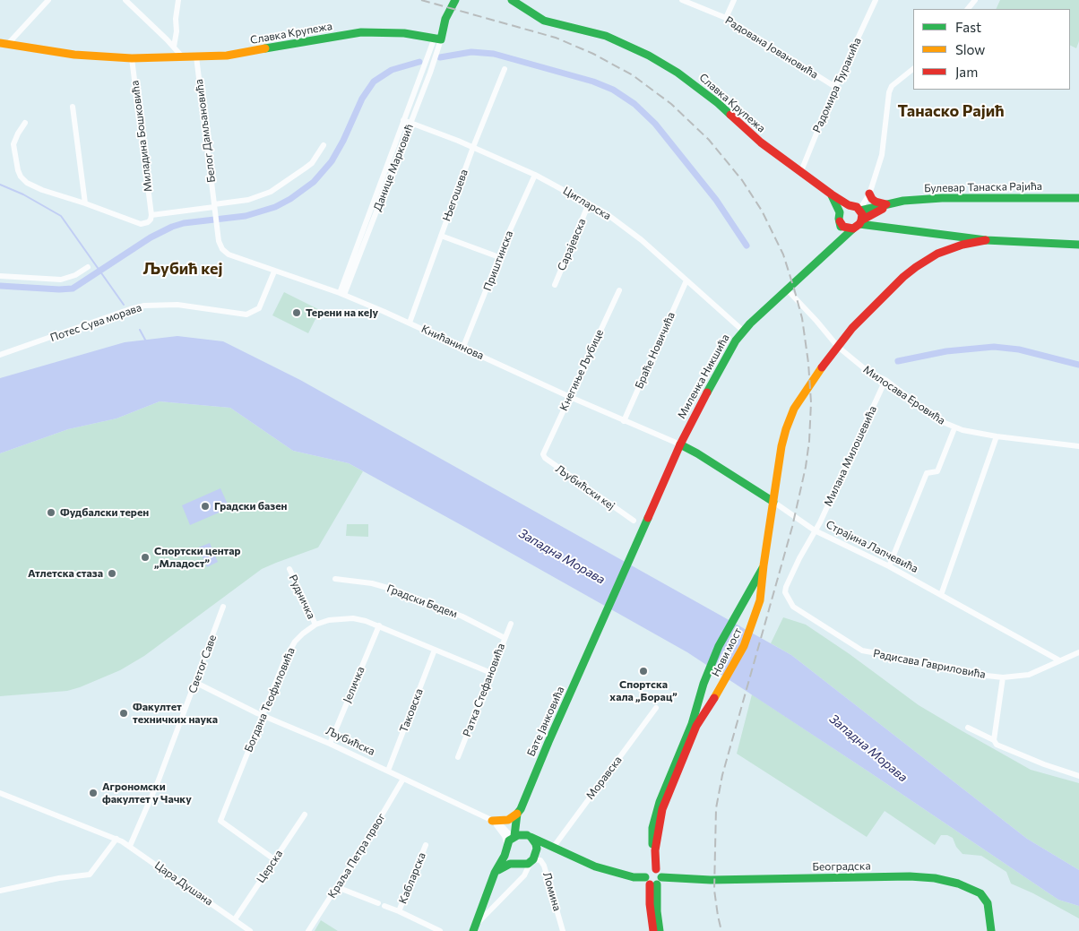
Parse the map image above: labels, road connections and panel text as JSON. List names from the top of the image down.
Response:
{
  "streets": {
    "main road": [
      "Славка Крупежа",
      "Булевар Танаска Рајића",
      "Миленка Никшића",
      "Страјина Лапчевића",
      "Нови мост",
      "Бате Јанковића",
      "Београдска"
    ],
    "street": [
      "Радована Јовановића",
      "Радомира Ђуракића",
      "Белог Дамљановића",
      "Миладина Бошковића",
      "Данице Марковић",
      "Његошева",
      "Цигларска",
      "Сарајевска",
      "Приштинска",
      "Потес Сува морава",
      "Книћанинова",
      "Браће Новичића",
      "Кнегиње Љубице",
      "Милосава Еровића",
      "Милана Милошевића",
      "Љубићски кеј",
      "Рудничка",
      "Градски Бедем",
      "Светог Саве",
      "Радисава Гавриловића",
      "Јеличка",
      "Ратка Стефановића",
      "Богдана Теофиловића",
      "Таковска",
      "Љубићска",
      "Моравска",
      "Краља Петра првог",
      "Церска",
      "Кабларска",
      "Цара Душана",
      "Ломина"
    ]
  },
  "crossings": [
    ["Славка Крупежа", "Радомира Ђуракића"],
    ["Славка Крупежа", "Белог Дамљановића"],
    ["Славка Крупежа", "Миладина Бошковића"],
    ["Славка Крупежа", "Данице Марковић"],
    ["Славка Крупежа", "Булевар Танаска Рајића"],
    ["Славка Крупежа", "Миленка Никшића"],
    ["Радована Јовановића", "Радомира Ђуракића"],
    ["Белог Дамљановића", "Книћанинова"],
    ["Данице Марковић", "Цигларска"],
    ["Данице Марковић", "Книћанинова"],
    ["Булевар Танаска Рајића", "Миленка Никшића"],
    ["Његошева", "Цигларска"],
    ["Његошева", "Книћанинова"],
    ["Цигларска", "Сарајевска"],
    ["Цигларска", "Приштинска"],
    ["Цигларска", "Браће Новичића"],
    ["Цигларска", "Миленка Никшића"],
    ["Приштинска", "Книћанинова"],
    ["Потес Сува морава", "Книћанинова"],
    ["Книћанинова", "Браће Новичића"],
    ["Книћанинова", "Кнегиње Љубице"],
    ["Книћанинова", "Миленка Никшића"],
    ["Книћанинова", "Страјина Лапчевића"],
    ["Кнегиње Љубице", "Љубићски кеј"],
    ["Миленка Никшића", "Милосава Еровића"],
    ["Миленка Никшића", "Страјина Лапчевића"],
    ["Миленка Никшића", "Бате Јанковића"],
    ["Милосава Еровића", "Милана Милошевића"],
    ["Милана Милошевића", "Страјина Лапчевића"],
    ["Милана Милошевића", "Радисава Гавриловића"],
    ["Страјина Лапчевића", "Радисава Гавриловића"],
    ["Рудничка", "Богдана Теофиловића"],
    ["Градски Бедем", "Ратка Стефановића"],
    ["Светог Саве", "Љубићска"],
    ["Светог Саве", "Цара Душана"],
    ["Јеличка", "Богдана Теофиловића"],
    ["Јеличка", "Љубићска"],
    ["Ратка Стефановића", "Богдана Теофиловића"],
    ["Богдана Теофиловића", "Таковска"],
    ["Богдана Теофиловића", "Љубићска"],
    ["Богдана Теофиловића", "Церска"],
    ["Таковска", "Љубићска"],
    ["Бате Јанковића", "Љубићска"],
    ["Бате Јанковића", "Ломина"],
    ["Љубићска", "Краља Петра првог"],
    ["Љубићска", "Ломина"],
    ["Церска", "Цара Душана"]
  ],
  "districts": ["Танаско Рајић", "Љубић кеј"],
  "water": ["Западна Морава"],
  "places": [
    "Терени на кеју",
    "Градски базен",
    "Фудбалски терен",
    "Спортски центар „Младост”",
    "Атлетска стаза",
    "Спортска хала „Борац”",
    "Факултет техничких наука",
    "Агрономски факултет у Чачку"
  ],
  "legend": ["Fast", "Slow", "Jam"]
}
